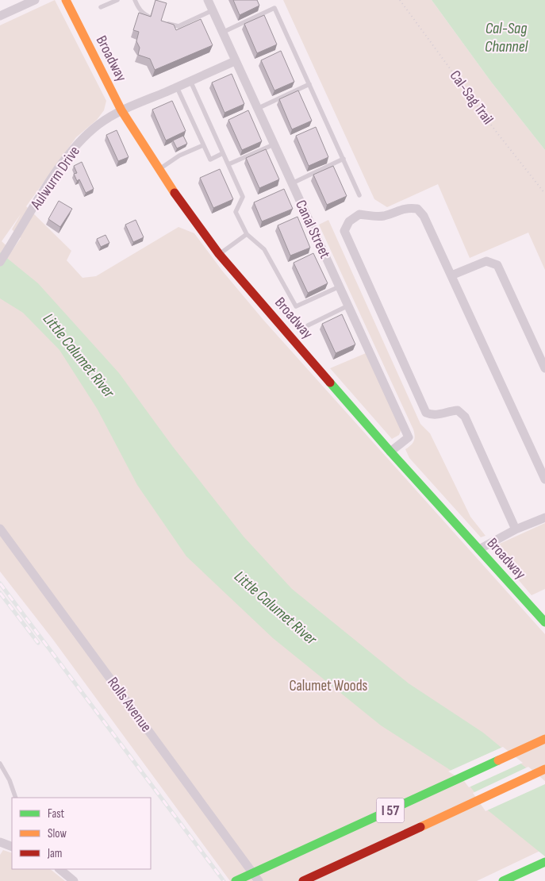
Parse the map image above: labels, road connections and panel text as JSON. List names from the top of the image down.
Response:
{
  "streets": {
    "main road": ["Broadway", "I 57"],
    "street": ["Aulwurm Drive", "Canal Street", "Rolls Avenue"],
    "path": ["Cal-Sag Trail"]
  },
  "crossings": [
    ["Broadway", "Aulwurm Drive"],
    ["Broadway", "Canal Street"],
    ["Aulwurm Drive", "Canal Street"]
  ],
  "water": ["Cal-Sag Channel", "Little Calumet River"],
  "parks": ["Calumet Woods"],
  "legend": ["Fast", "Slow", "Jam"]
}
